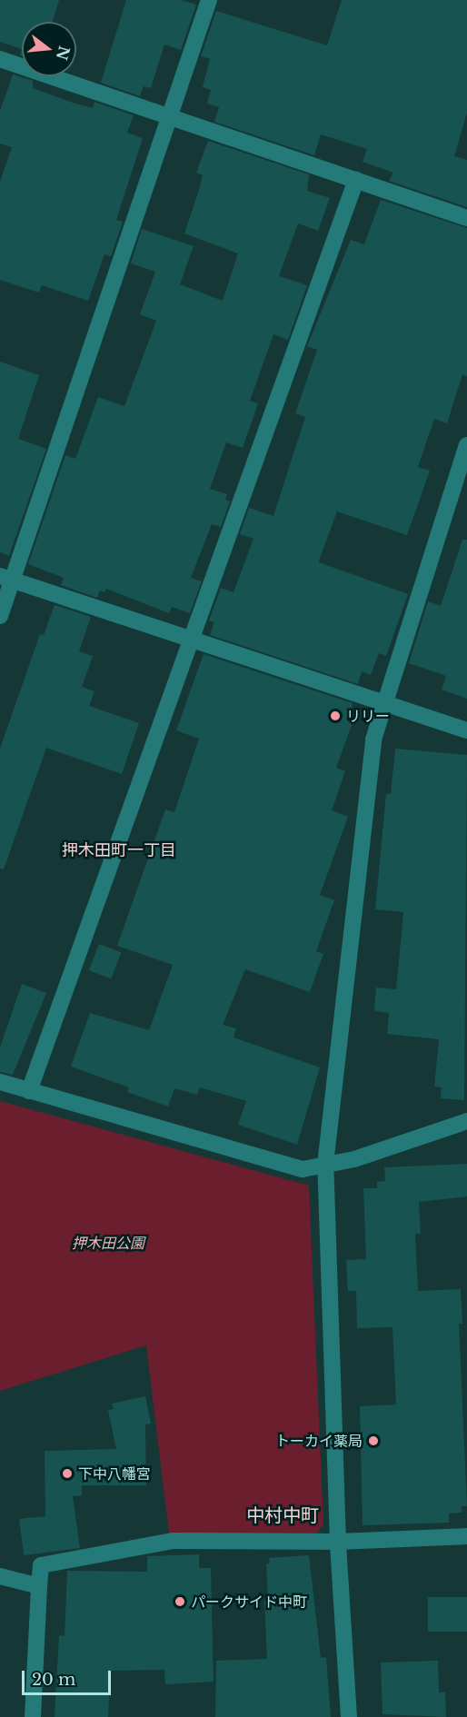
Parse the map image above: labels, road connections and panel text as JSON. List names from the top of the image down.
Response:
{
  "districts": ["押木田町一丁目", "中村中町"],
  "parks": ["押木田公園"],
  "places": [
    "リリー",
    "トーカイ薬局",
    "下中八幡宮",
    "パークサイド中町"
  ],
  "scale_bar": "20 m",
  "north": "right"
}
